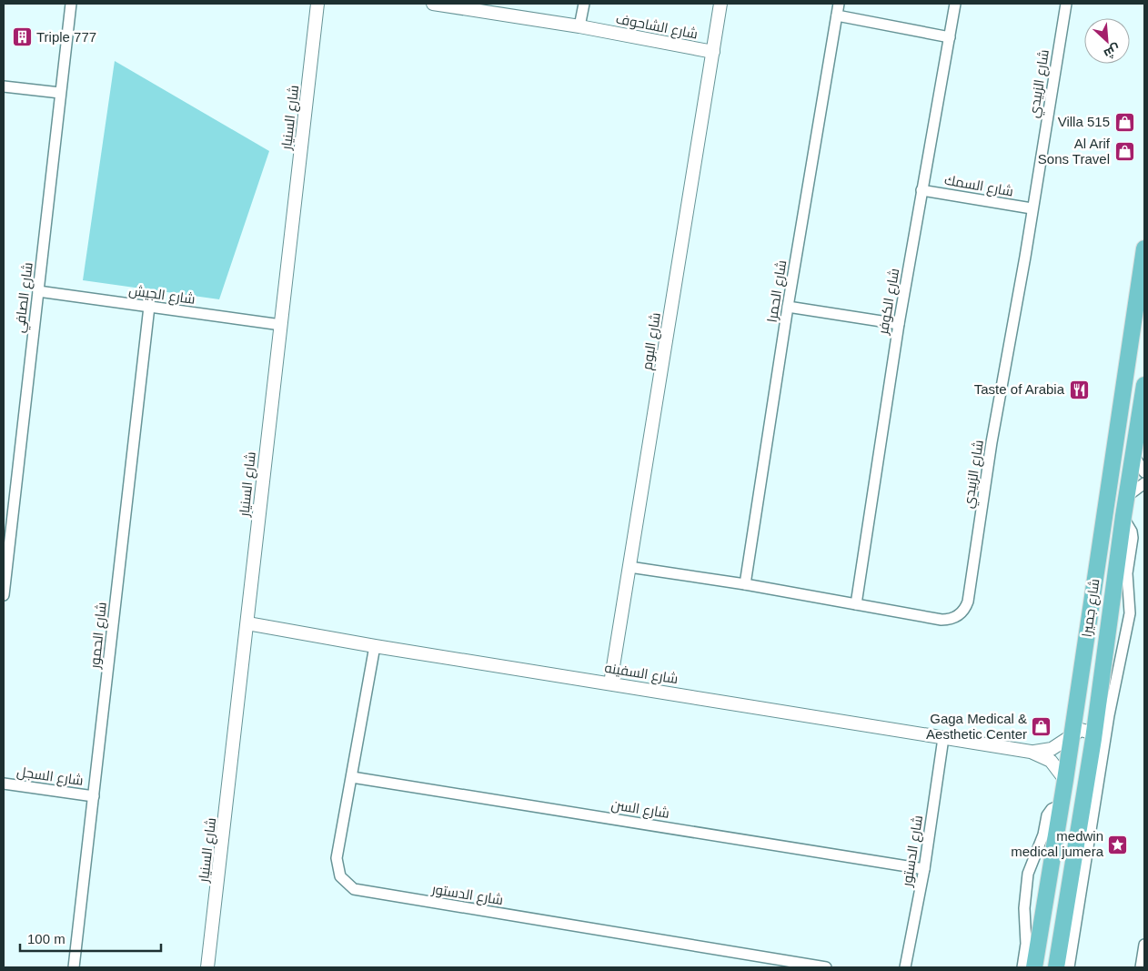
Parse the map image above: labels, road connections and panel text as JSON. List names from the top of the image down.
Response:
{
  "streets": {
    "main road": ["شارع جميرا"],
    "street": [
      "شارع الشاحوف",
      "شارع الزبيدي",
      "شارع السنيار",
      "شارع السمك",
      "شارع الحمرا",
      "شارع الجيش",
      "شارع الصافي",
      "شارع الكوفر",
      "شارع البوم",
      "شارع الحمور",
      "شارع السفينه",
      "شارع السجل",
      "شارع السن",
      "شارع الدستور"
    ]
  },
  "crossings": [
    ["شارع الشاحوف", "شارع البوم"],
    ["شارع الزبيدي", "شارع السمك"],
    ["شارع الزبيدي", "شارع الحمرا"],
    ["شارع الزبيدي", "شارع الكوفر"],
    ["شارع الزبيدي", "شارع البوم"],
    ["شارع السنيار", "شارع الجيش"],
    ["شارع السنيار", "شارع السفينه"],
    ["شارع السمك", "شارع الكوفر"],
    ["شارع الجيش", "شارع الصافي"],
    ["شارع الجيش", "شارع الحمور"],
    ["شارع البوم", "شارع السفينه"],
    ["شارع جميرا", "شارع السفينه"],
    ["شارع الحمور", "شارع السجل"],
    ["شارع السفينه", "شارع الدستور"],
    ["شارع السن", "شارع الدستور"]
  ],
  "places": {
    "building": ["Triple 777"],
    "shop": ["Villa 515", "Al Arif Sons Travel", "Gaga Medical & Aesthetic Center"],
    "restaurant": ["Taste of Arabia"],
    "place": ["medwin medical jumera"]
  },
  "scale_bar": "100 m",
  "north": "bottom right"
}
